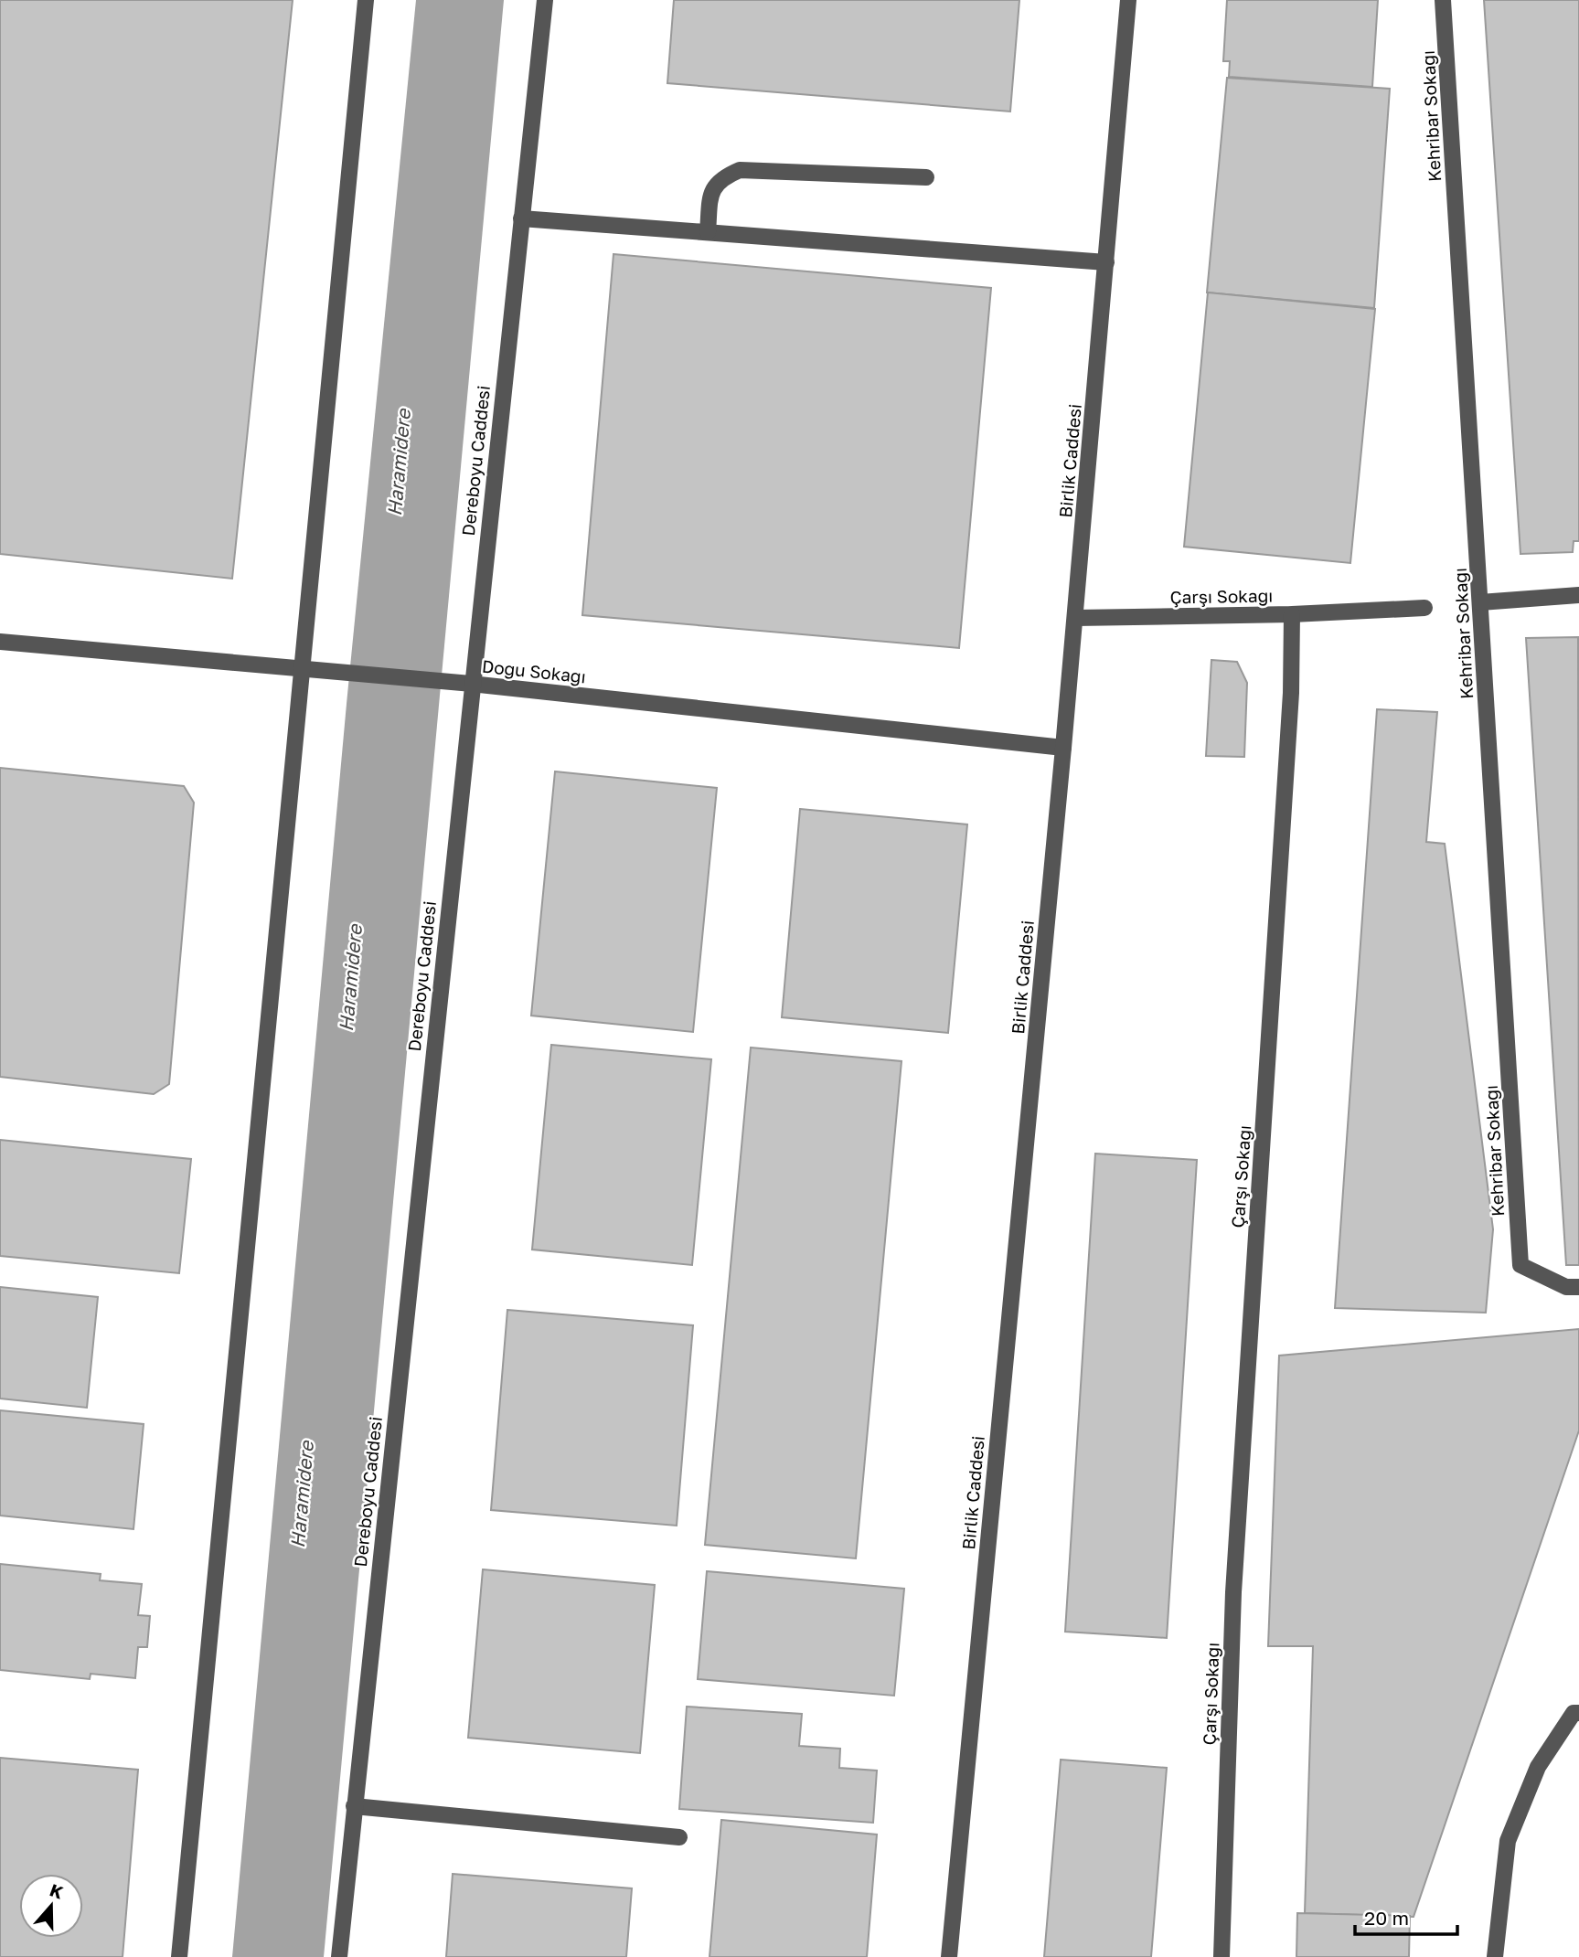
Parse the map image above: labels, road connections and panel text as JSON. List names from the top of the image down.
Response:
{
  "streets": {
    "street": [
      "Kehribar Sokağı",
      "Dereboyu Caddesi",
      "Birlik Caddesi",
      "Çarşı Sokağı",
      "Doğu Sokağı"
    ]
  },
  "crossings": [
    ["Dereboyu Caddesi", "Doğu Sokağı"],
    ["Birlik Caddesi", "Çarşı Sokağı"],
    ["Birlik Caddesi", "Doğu Sokağı"]
  ],
  "water": ["Haramidere"],
  "scale_bar": "20 m",
  "north": "top"
}
